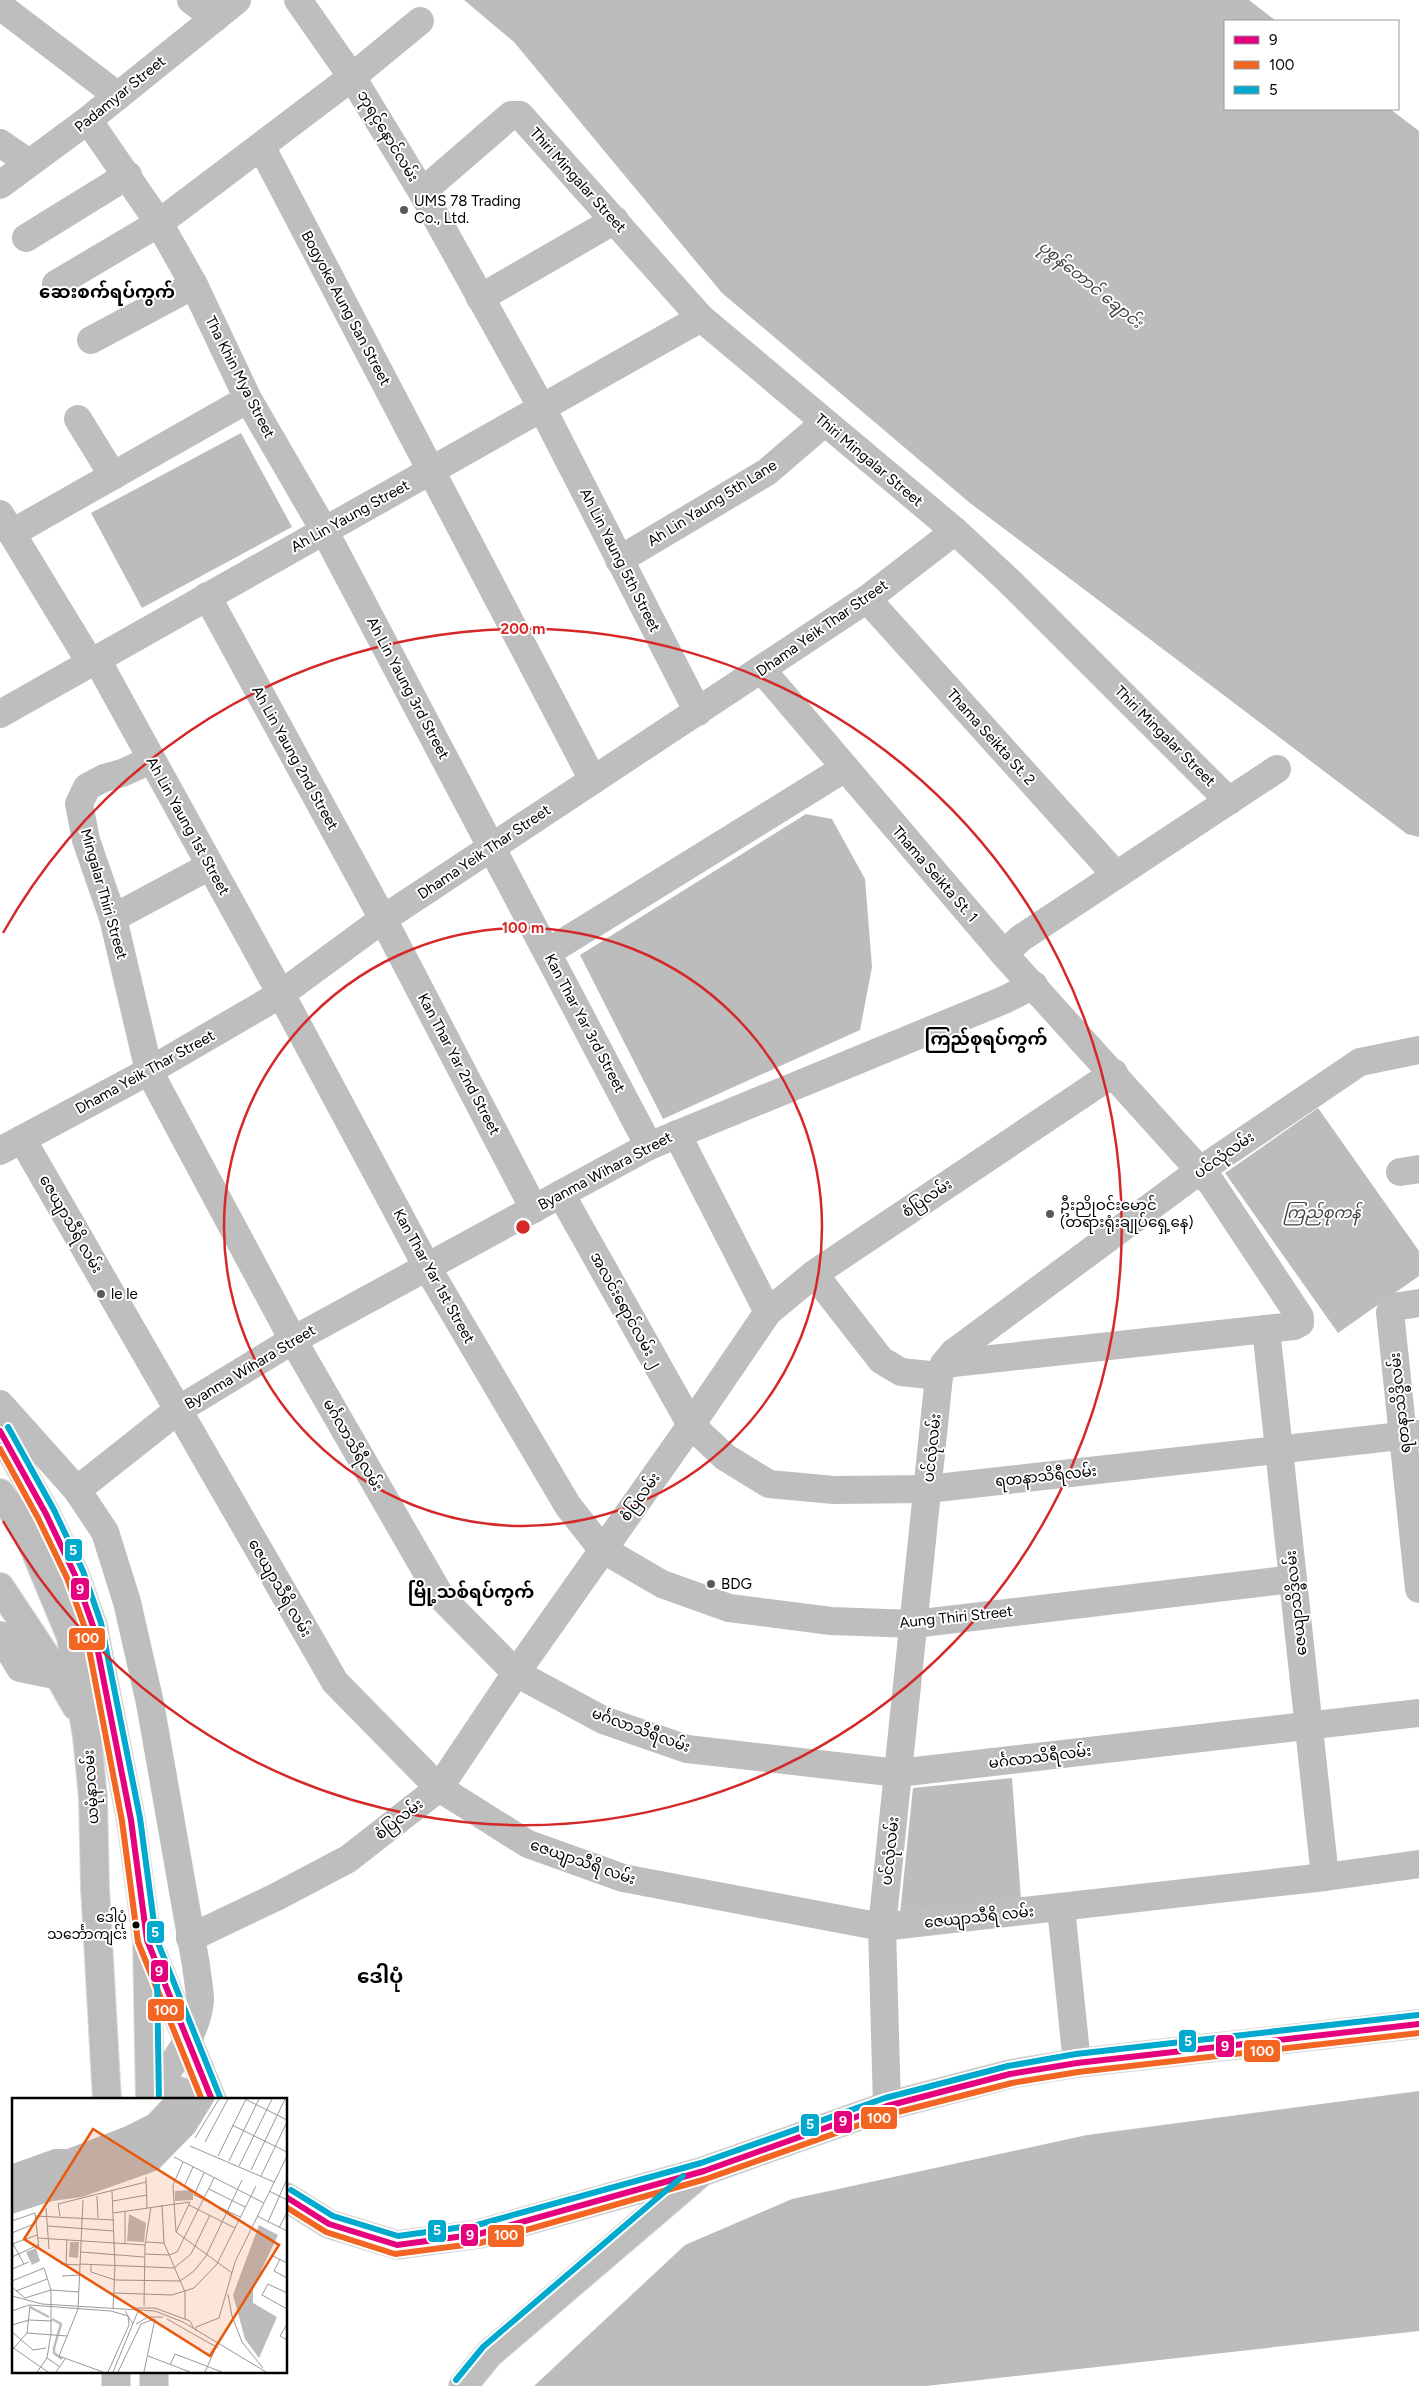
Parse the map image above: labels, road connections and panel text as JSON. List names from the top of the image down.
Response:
{
  "streets": {
    "main road": ["ယမုံနာလမ်း"],
    "street": [
      "Padamyar Street",
      "ဘုရင့်နောင်လမ်း",
      "Thiri Mingalar Street",
      "Bogyoke Aung San Street",
      "Tha Khin Mya Street",
      "Ah Lin Yaung 5th Lane",
      "Ah Lin Yaung Street",
      "Ah Lin Yaung 5th Street",
      "Dhama Yeik Thar Street",
      "Ah Lin Yaung 3rd Street",
      "Thama Seikta St. 2",
      "Ah Lin Yaung 2nd Street",
      "Ah Lin Yaung 1st Street",
      "Thama Seikta St. 1",
      "Mingalar Thiri Street",
      "Kan Thar Yar 3rd Street",
      "Kan Thar Yar 2nd Street",
      "ပင်လုံလမ်း",
      "Byanma Wihara Street",
      "စံပြလမ်း",
      "ဇေယျာသီရိ လမ်း",
      "Kan Thar Yar 1st Street",
      "အလင်းရောင်လမ်း ၂",
      "ရတနာသိဒ္ဓိလမ်း",
      "မင်္ဂလာသိရီလမ်း",
      "ရတနာသိရီလမ်း",
      "ဇေယျာသိဒ္ဓိလမ်း",
      "Aung Thiri Street"
    ]
  },
  "crossings": [
    ["Padamyar Street", "Tha Khin Mya Street"],
    ["ဘုရင့်နောင်လမ်း", "Thiri Mingalar Street"],
    ["ဘုရင့်နောင်လမ်း", "Ah Lin Yaung Street"],
    ["ဘုရင့်နောင်လမ်း", "Ah Lin Yaung 5th Street"],
    ["Thiri Mingalar Street", "Ah Lin Yaung 5th Lane"],
    ["Thiri Mingalar Street", "Ah Lin Yaung Street"],
    ["Thiri Mingalar Street", "Dhama Yeik Thar Street"],
    ["Bogyoke Aung San Street", "Ah Lin Yaung Street"],
    ["Bogyoke Aung San Street", "Dhama Yeik Thar Street"],
    ["Tha Khin Mya Street", "Ah Lin Yaung Street"],
    ["Tha Khin Mya Street", "Ah Lin Yaung 3rd Street"],
    ["Ah Lin Yaung 5th Lane", "Ah Lin Yaung 5th Street"],
    ["Ah Lin Yaung Street", "Ah Lin Yaung 5th Street"],
    ["Ah Lin Yaung Street", "Ah Lin Yaung 3rd Street"],
    ["Ah Lin Yaung Street", "Ah Lin Yaung 2nd Street"],
    ["Ah Lin Yaung Street", "Ah Lin Yaung 1st Street"],
    ["Ah Lin Yaung 5th Street", "Dhama Yeik Thar Street"],
    ["Dhama Yeik Thar Street", "Ah Lin Yaung 3rd Street"],
    ["Dhama Yeik Thar Street", "Thama Seikta St. 2"],
    ["Dhama Yeik Thar Street", "Ah Lin Yaung 2nd Street"],
    ["Dhama Yeik Thar Street", "Ah Lin Yaung 1st Street"],
    ["Dhama Yeik Thar Street", "Thama Seikta St. 1"],
    ["Dhama Yeik Thar Street", "Mingalar Thiri Street"],
    ["Dhama Yeik Thar Street", "Kan Thar Yar 3rd Street"],
    ["Dhama Yeik Thar Street", "Kan Thar Yar 2nd Street"],
    ["Dhama Yeik Thar Street", "ဇေယျာသီရိ လမ်း"],
    ["Dhama Yeik Thar Street", "Kan Thar Yar 1st Street"],
    ["Dhama Yeik Thar Street", "မင်္ဂလာသိရီလမ်း"],
    ["Ah Lin Yaung 3rd Street", "Kan Thar Yar 3rd Street"],
    ["Ah Lin Yaung 2nd Street", "Kan Thar Yar 2nd Street"],
    ["Ah Lin Yaung 1st Street", "Mingalar Thiri Street"],
    ["Ah Lin Yaung 1st Street", "Kan Thar Yar 1st Street"],
    ["Thama Seikta St. 1", "ပင်လုံလမ်း"],
    ["Thama Seikta St. 1", "Byanma Wihara Street"],
    ["Thama Seikta St. 1", "စံပြလမ်း"],
    ["Thama Seikta St. 1", "ဇေယျာသိဒ္ဓိလမ်း"],
    ["Mingalar Thiri Street", "မင်္ဂလာသိရီလမ်း"],
    ["Kan Thar Yar 3rd Street", "Byanma Wihara Street"],
    ["Kan Thar Yar 2nd Street", "Byanma Wihara Street"],
    ["ပင်လုံလမ်း", "ဇေယျာသီရိ လမ်း"],
    ["ပင်လုံလမ်း", "မင်္ဂလာသိရီလမ်း"],
    ["ပင်လုံလမ်း", "ရတနာသိရီလမ်း"],
    ["ပင်လုံလမ်း", "Aung Thiri Street"],
    ["Byanma Wihara Street", "ဇေယျာသီရိ လမ်း"],
    ["Byanma Wihara Street", "Kan Thar Yar 1st Street"],
    ["Byanma Wihara Street", "အလင်းရောင်လမ်း ၂"],
    ["Byanma Wihara Street", "မင်္ဂလာသိရီလမ်း"],
    ["စံပြလမ်း", "ဇေယျာသီရိ လမ်း"],
    ["စံပြလမ်း", "Kan Thar Yar 1st Street"],
    ["စံပြလမ်း", "အလင်းရောင်လမ်း ၂"],
    ["စံပြလမ်း", "မင်္ဂလာသိရီလမ်း"],
    ["စံပြလမ်း", "ရတနာသိရီလမ်း"],
    ["စံပြလမ်း", "Aung Thiri Street"],
    ["ဇေယျာသီရိ လမ်း", "ဇေယျာသိဒ္ဓိလမ်း"],
    ["Kan Thar Yar 1st Street", "Aung Thiri Street"],
    ["အလင်းရောင်လမ်း ၂", "ရတနာသိရီလမ်း"],
    ["ရတနာသိဒ္ဓိလမ်း", "ရတနာသိရီလမ်း"],
    ["မင်္ဂလာသိရီလမ်း", "ဇေယျာသိဒ္ဓိလမ်း"],
    ["ရတနာသိရီလမ်း", "ဇေယျာသိဒ္ဓိလမ်း"],
    ["ဇေယျာသိဒ္ဓိလမ်း", "Aung Thiri Street"]
  ],
  "districts": [
    "ဆေးစက်ရပ်ကွက်",
    "ကြည်စုရပ်ကွက်",
    "မြို့သစ်ရပ်ကွက်",
    "ဒေါပုံ"
  ],
  "water": ["ပုစွန်တောင် ချောင်း", "ကြည်စုကန်"],
  "places": [
    "UMS 78 Trading Co., Ltd.",
    "ဦးညိုဝင်းမောင် (တရားရုံးချုပ်ရှေ့နေ)",
    "le le",
    "BDG",
    "ဒေါပုံ သင်္ဘောကျင်း"
  ],
  "lines": ["transit line 5", "transit line 9", "transit line 100"],
  "legend": ["9", "100", "5"],
  "rings": ["200 m", "100 m"]
}
